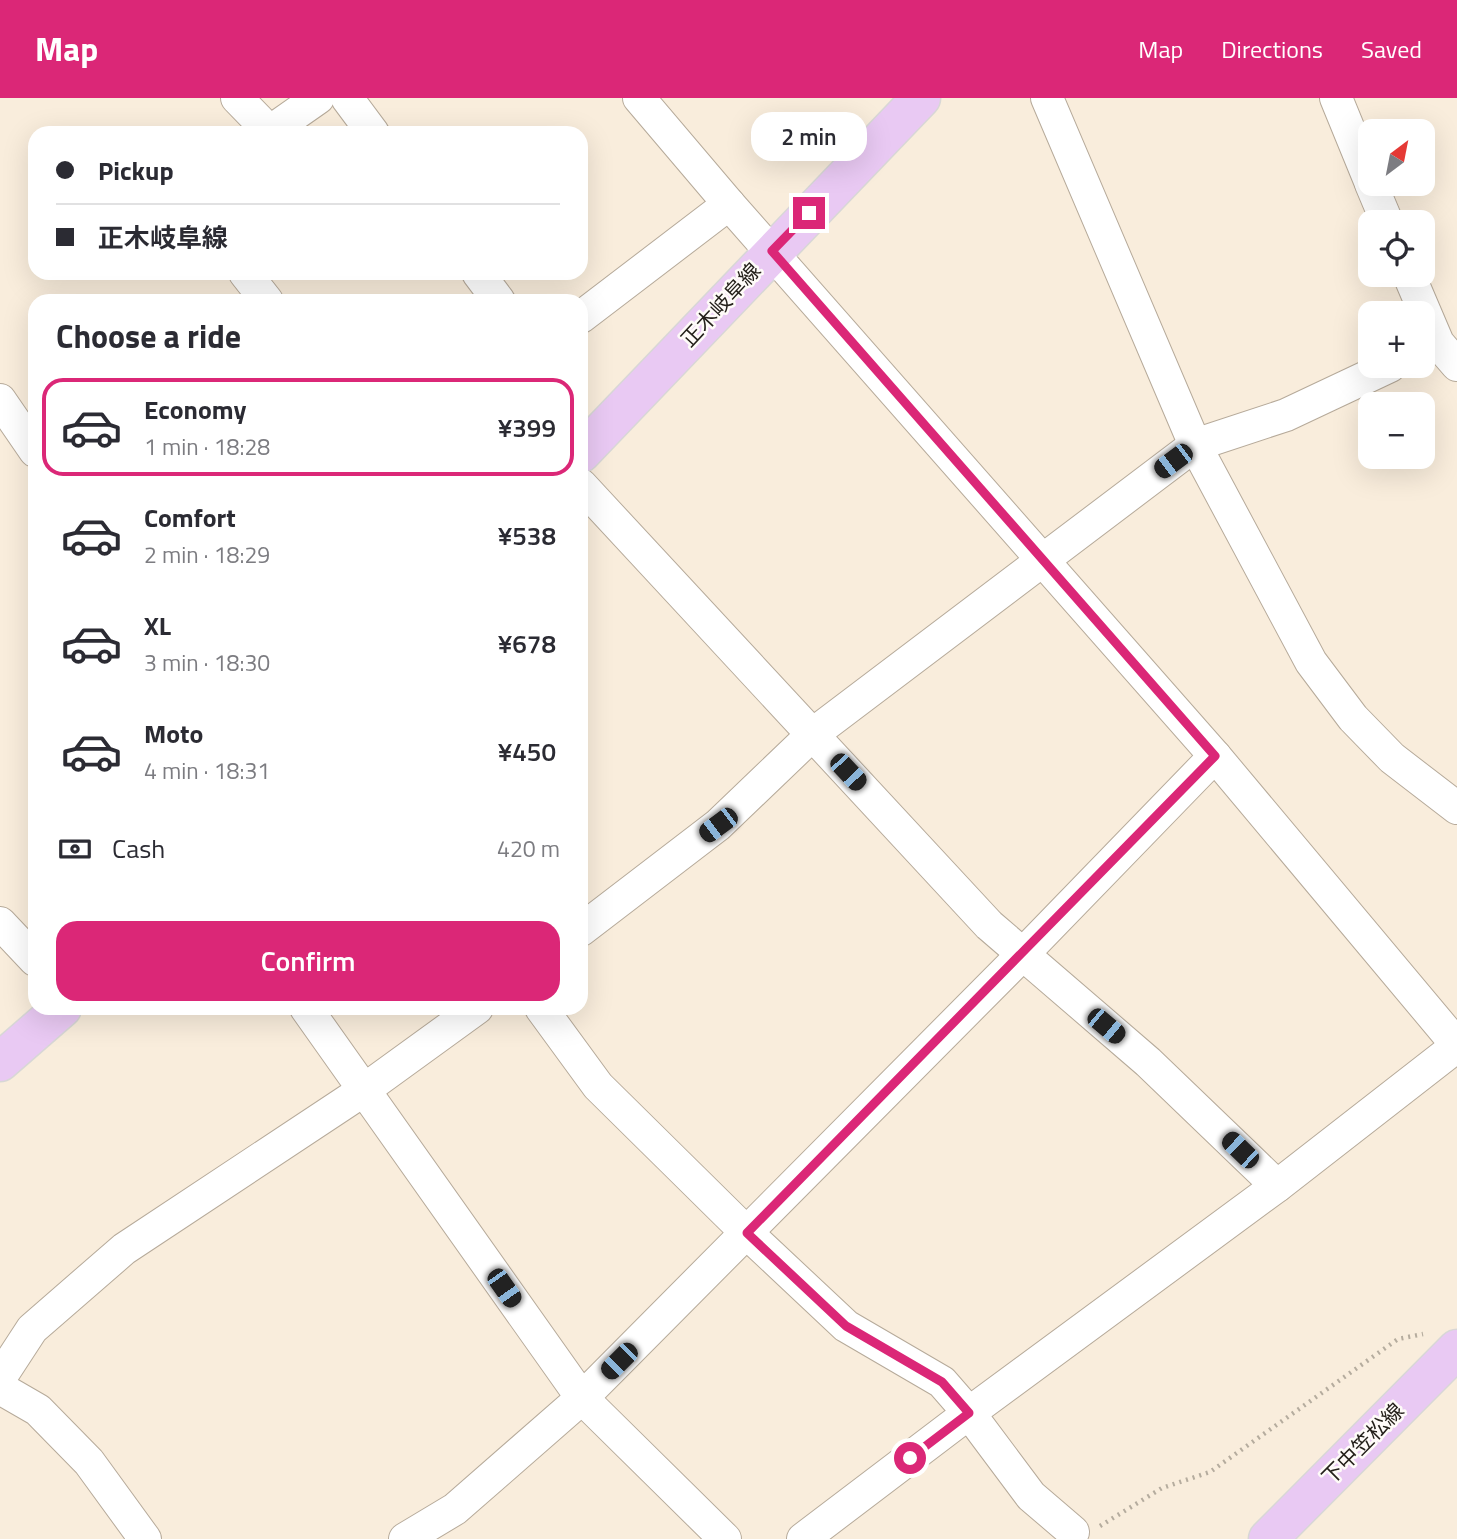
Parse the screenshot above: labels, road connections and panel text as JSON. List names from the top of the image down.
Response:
{
  "streets": {
    "main road": ["正木岐阜線", "下中笠松線"]
  },
  "north": "top right",
  "page": {
    "header": "Map",
    "nav": ["Map", "Directions", "Saved"],
    "bubble": "2 min",
    "map_buttons": ["+", "−"],
    "banner": ["Pickup", "正木岐阜線"],
    "heading": "Choose a ride",
    "list": [
      {
        "name": "Economy",
        "note": "1 min · 18:28",
        "value": "¥399"
      },
      {
        "name": "Comfort",
        "note": "2 min · 18:29",
        "value": "¥538"
      },
      {
        "name": "XL",
        "note": "3 min · 18:30",
        "value": "¥678"
      },
      {
        "name": "Moto",
        "note": "4 min · 18:31",
        "value": "¥450"
      }
    ],
    "pay": ["Cash", "420 m"],
    "buttons": "Confirm"
  }
}
